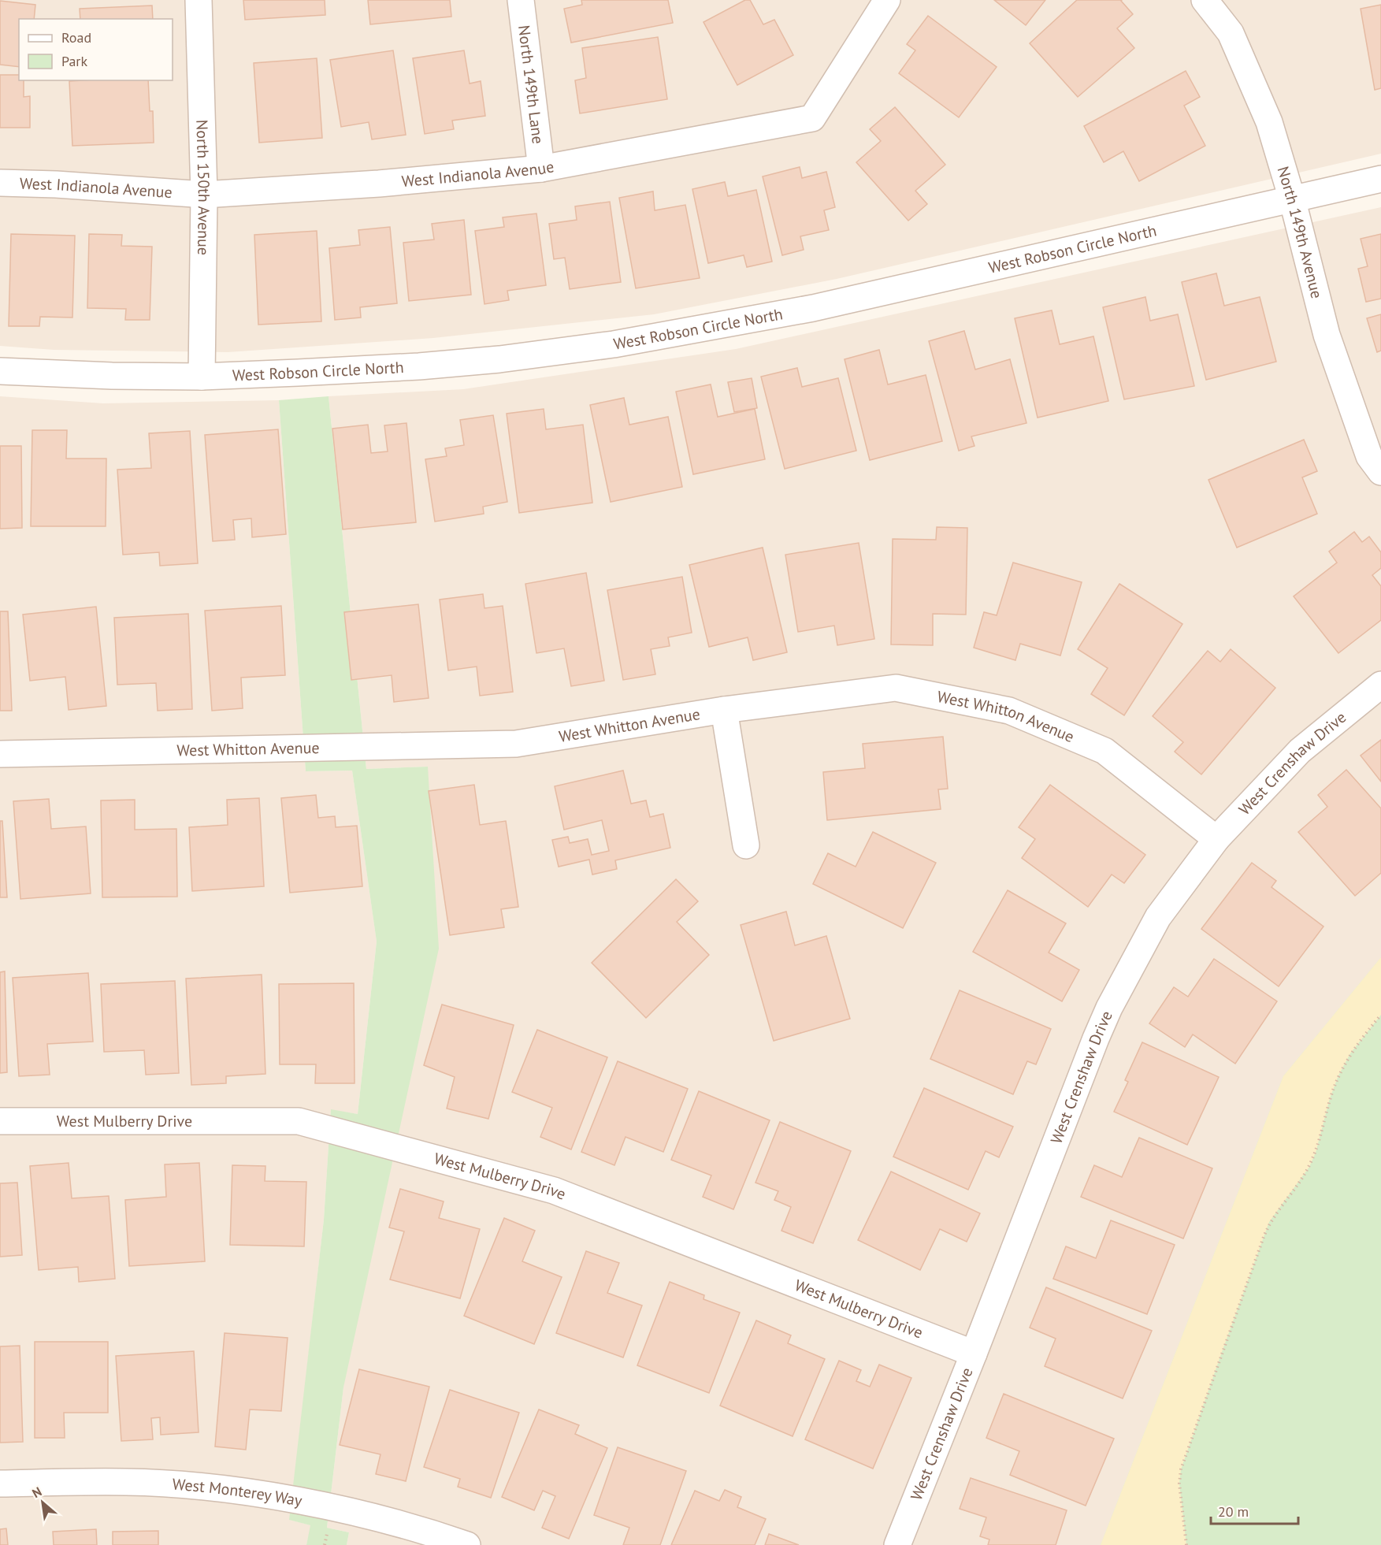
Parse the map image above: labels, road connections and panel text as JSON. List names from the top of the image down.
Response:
{
  "streets": {
    "street": [
      "North 149th Lane",
      "West Indianola Avenue",
      "North 150th Avenue",
      "North 149th Avenue",
      "West Robson Circle North",
      "West Whitton Avenue",
      "West Crenshaw Drive",
      "West Mulberry Drive",
      "West Monterey Way"
    ]
  },
  "crossings": [
    ["North 149th Lane", "West Indianola Avenue"],
    ["West Indianola Avenue", "North 150th Avenue"],
    ["North 150th Avenue", "West Robson Circle North"],
    ["North 149th Avenue", "West Robson Circle North"],
    ["West Whitton Avenue", "West Crenshaw Drive"],
    ["West Crenshaw Drive", "West Mulberry Drive"]
  ],
  "legend": ["Road", "Park"],
  "scale_bar": "20 m",
  "north": "top left"
}
